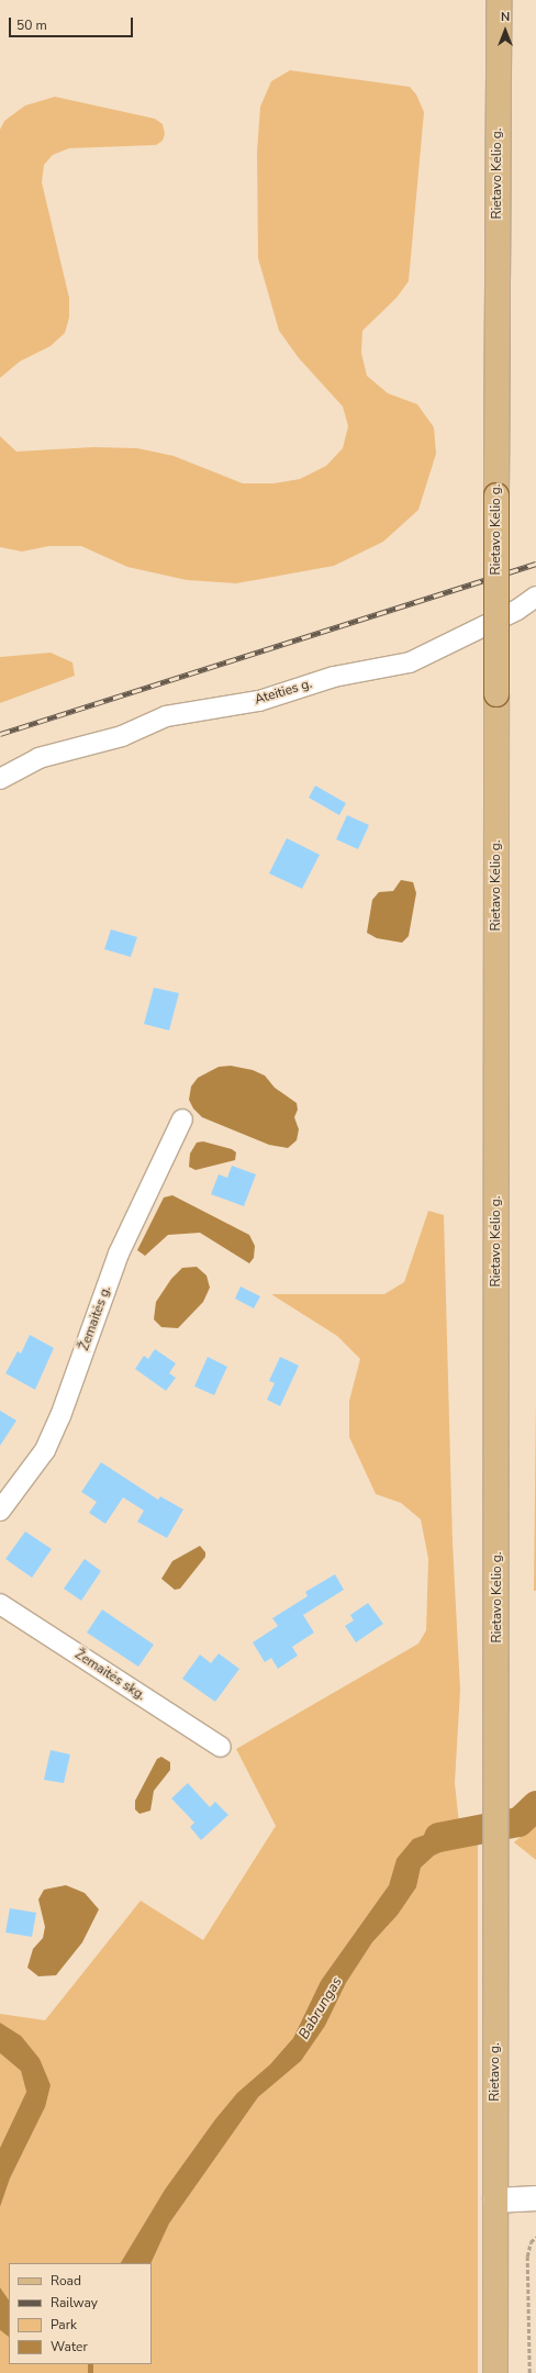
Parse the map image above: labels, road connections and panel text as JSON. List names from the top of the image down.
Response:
{
  "streets": {
    "main road": ["Rietavo Kelio g.", "Rietavo g."],
    "street": ["Ateities g.", "Žemaitės g.", "Žemaitės skg."]
  },
  "crossings": [
    ["Rietavo Kelio g.", "Rietavo g."]
  ],
  "water": ["Babrungas"],
  "legend": [
    "Road",
    "Railway",
    "Park",
    "Water"
  ],
  "scale_bar": "50 m",
  "north": "top"
}
